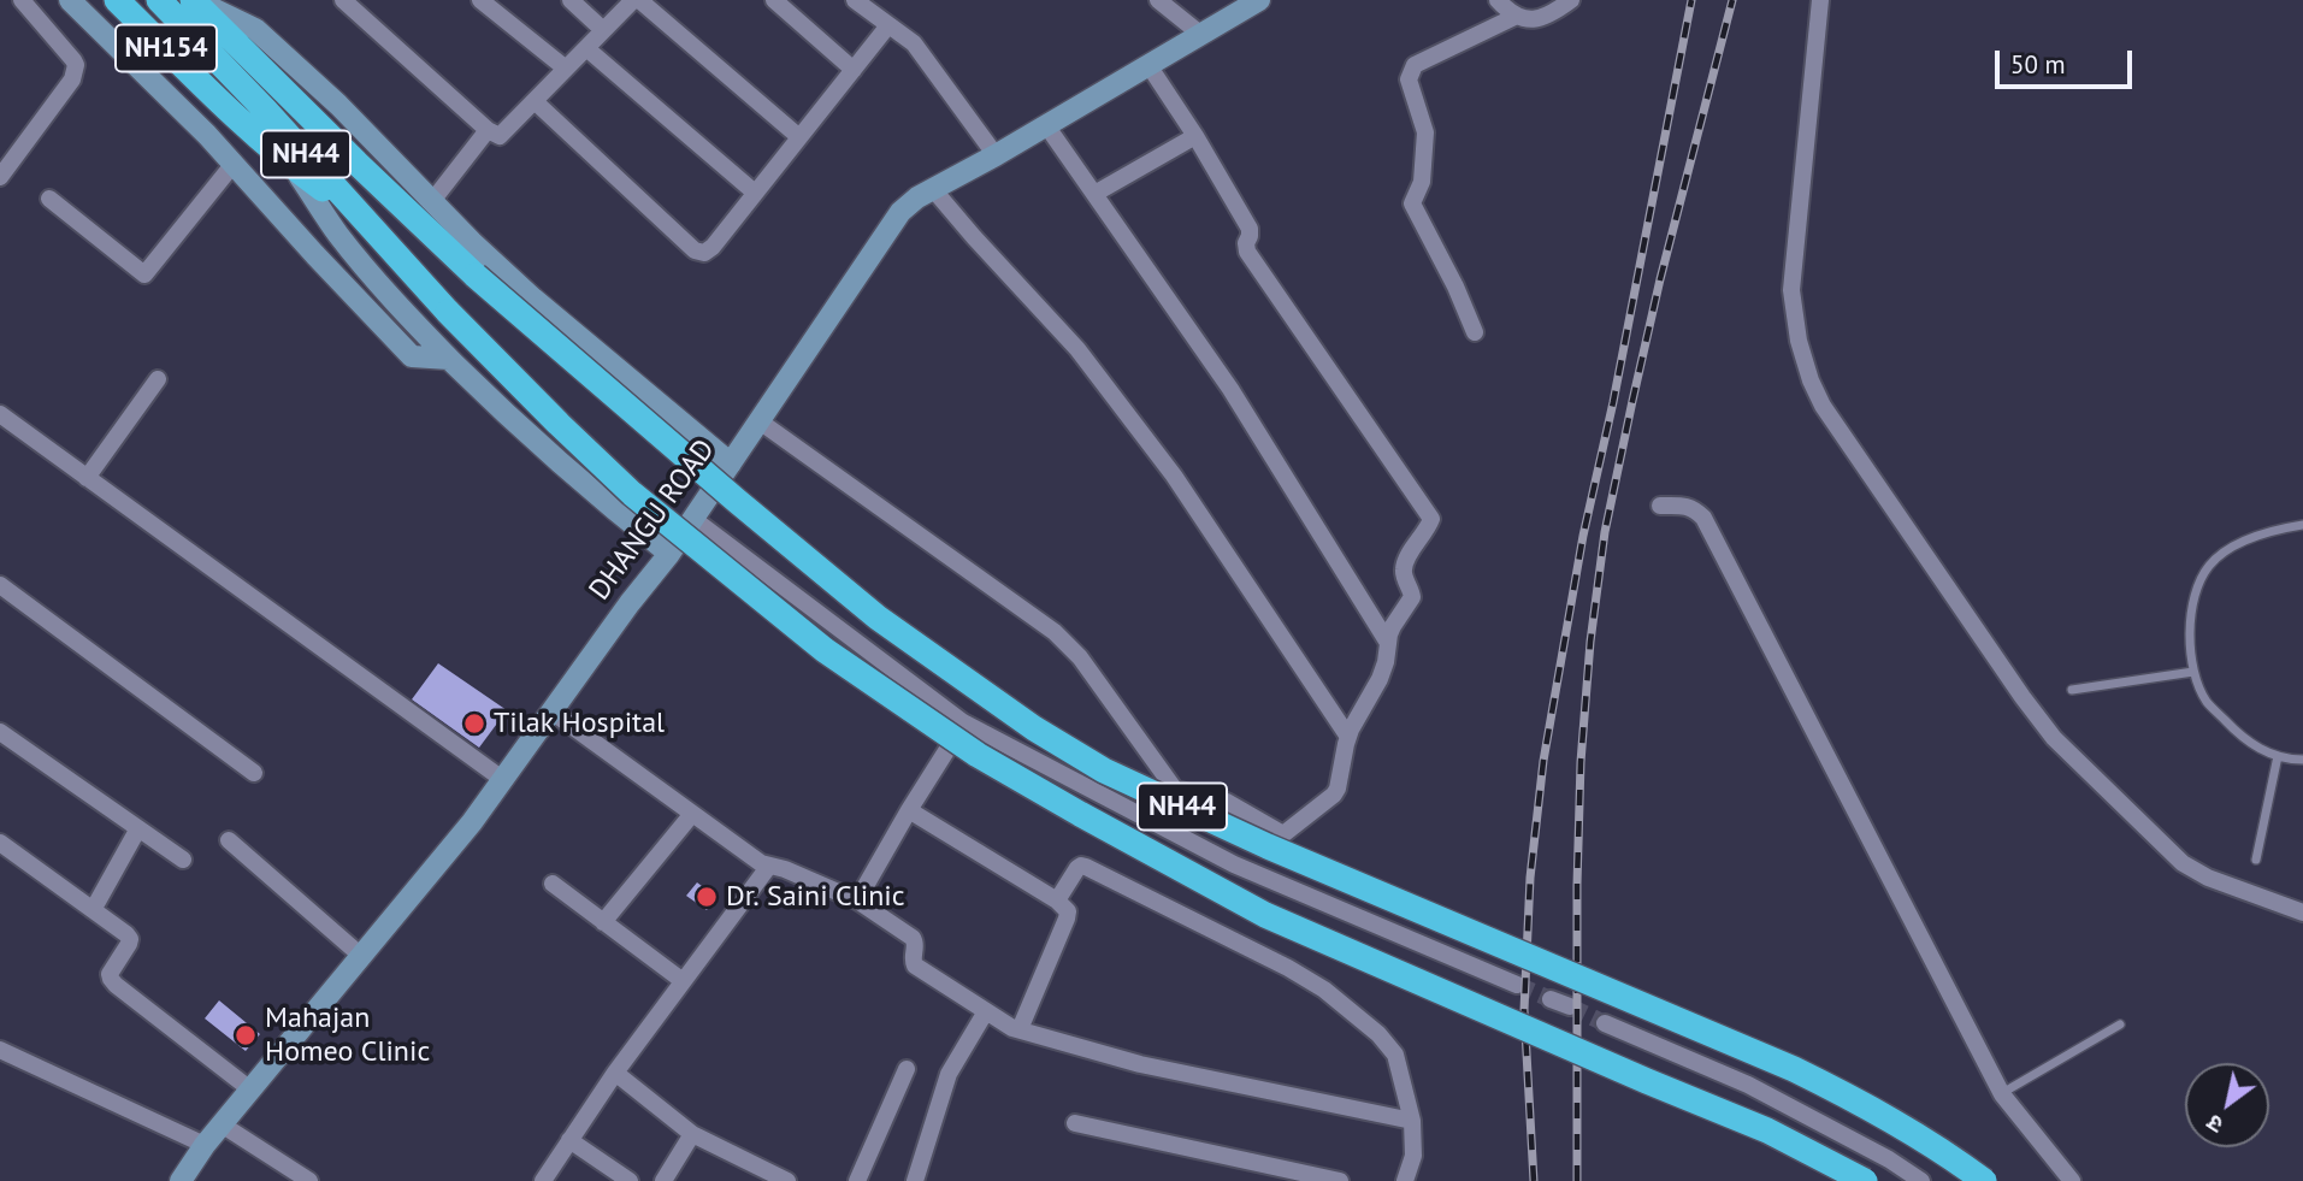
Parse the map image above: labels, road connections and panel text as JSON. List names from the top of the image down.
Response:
{
  "streets": {
    "highway": ["NH154", "NH44"],
    "street": ["DHANGU ROAD"]
  },
  "places": ["Tilak Hospital", "Dr. Saini Clinic", "Mahajan Homeo Clinic"],
  "scale_bar": "50 m",
  "north": "bottom left"
}
